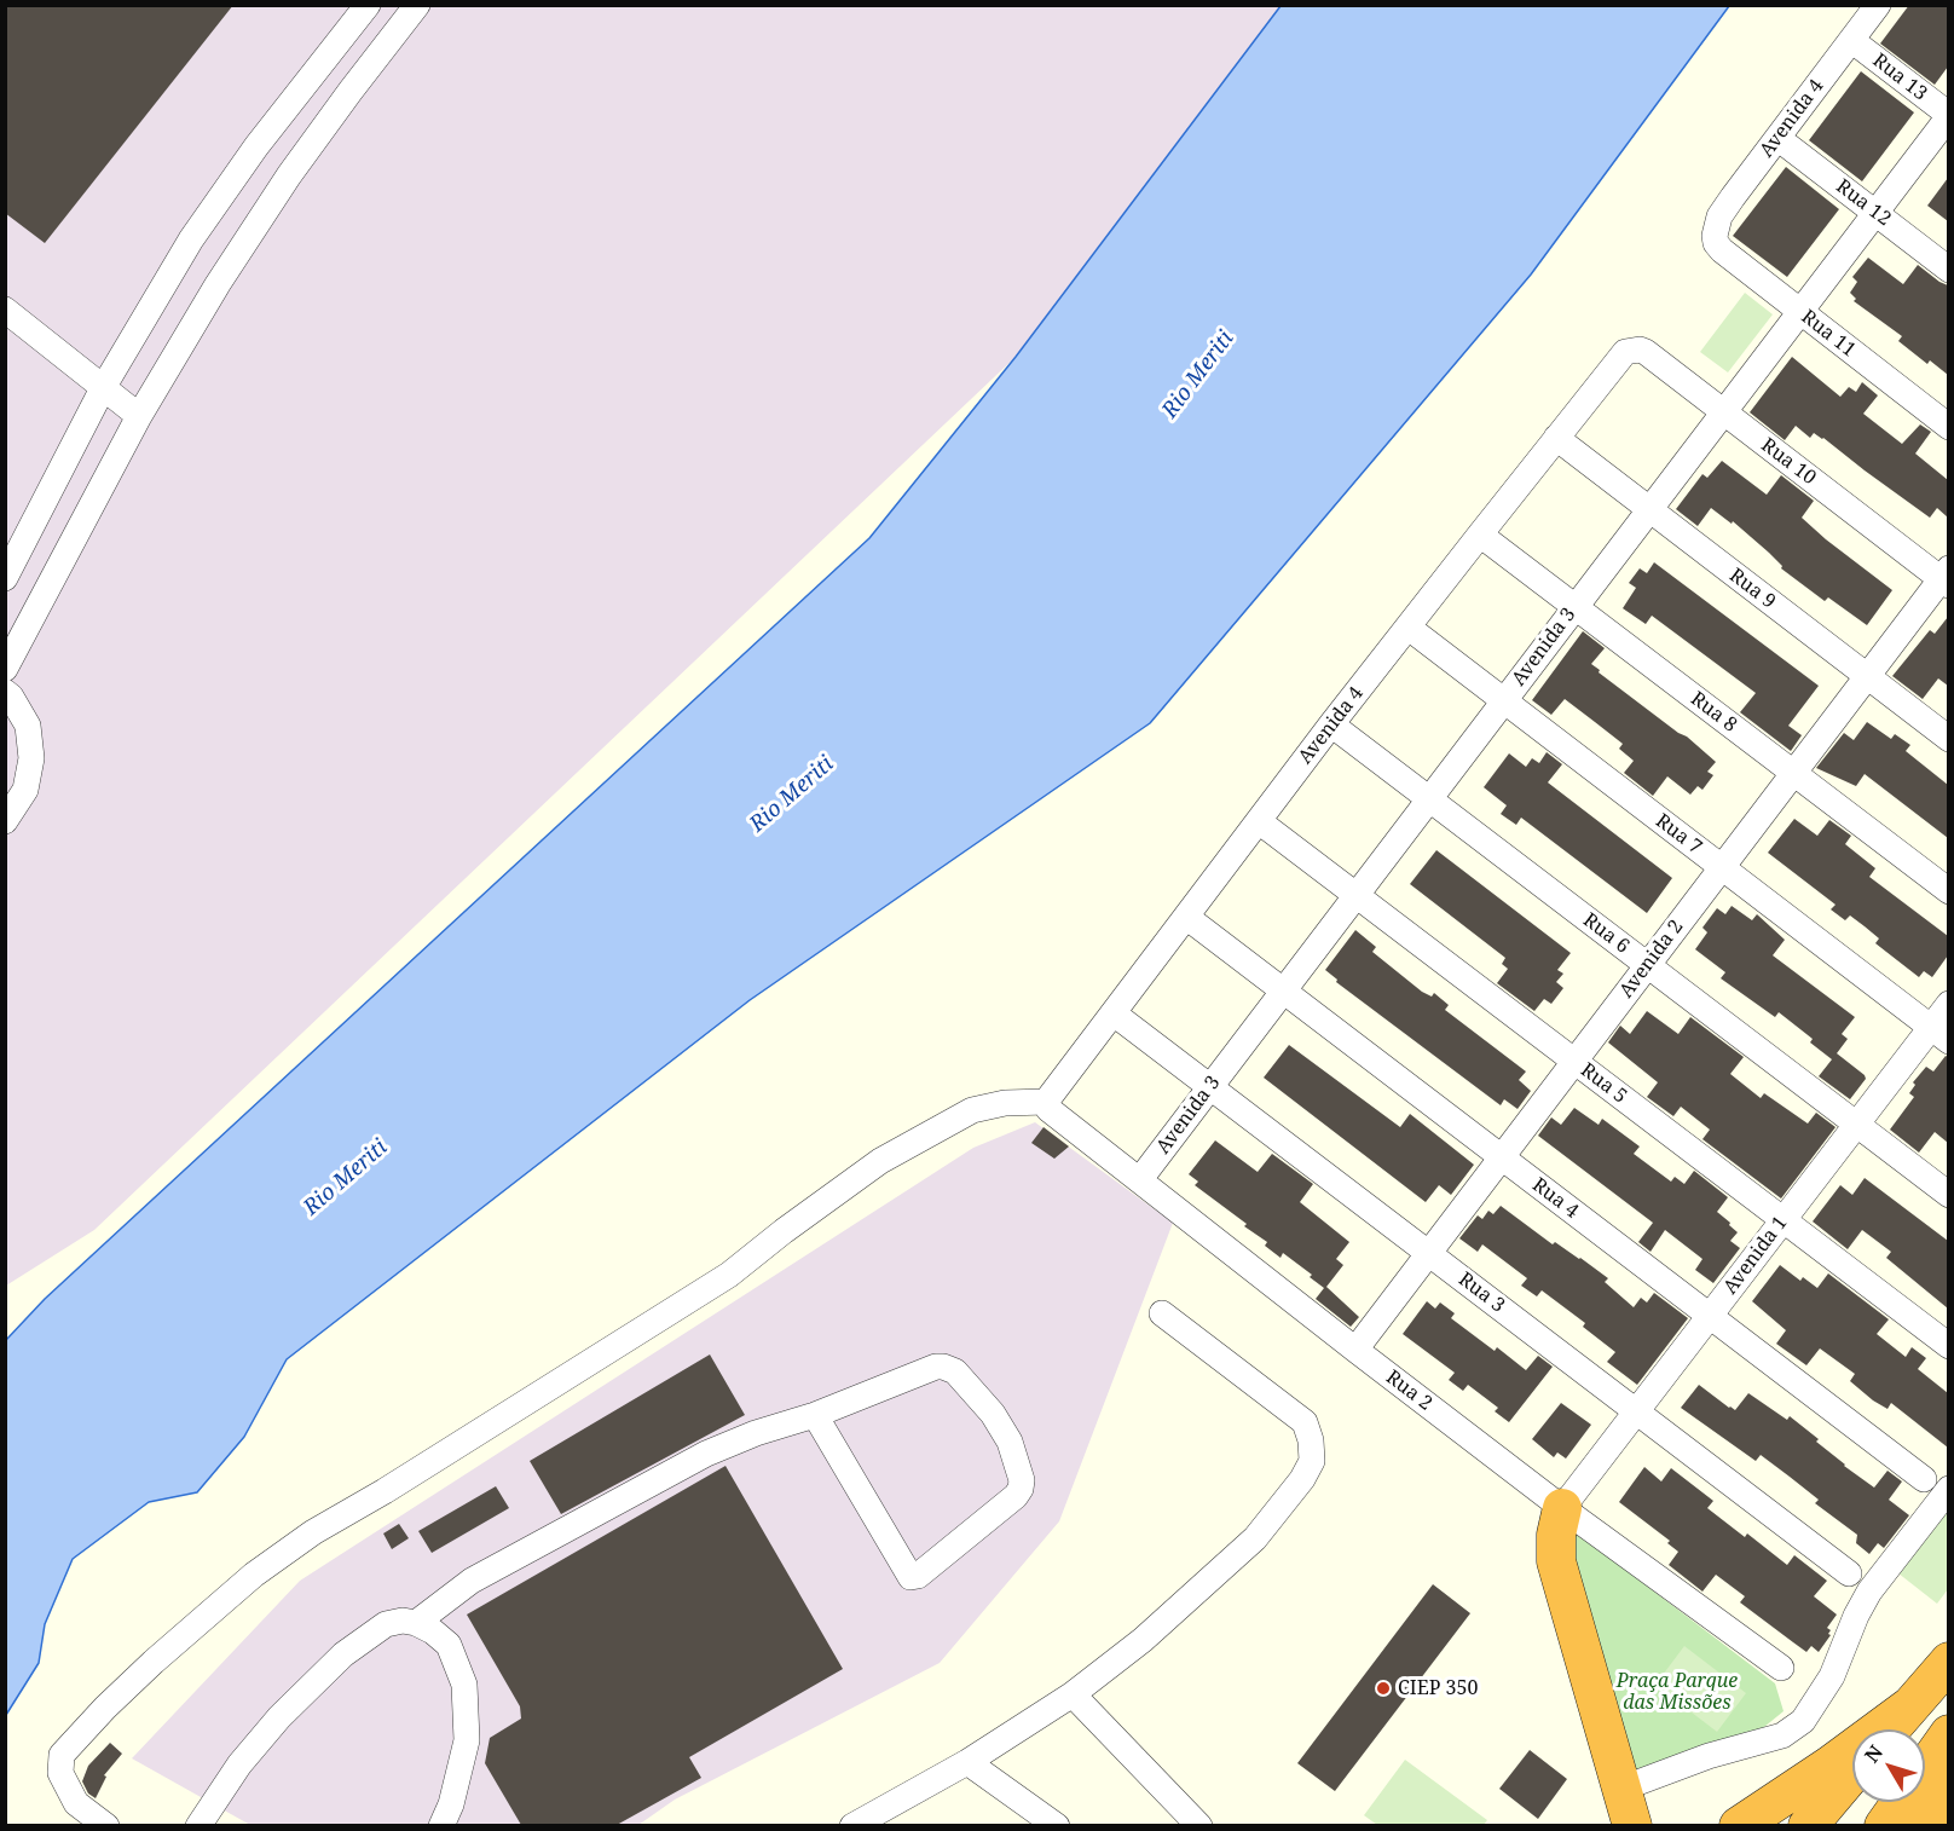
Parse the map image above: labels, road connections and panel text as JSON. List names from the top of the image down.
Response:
{
  "streets": {
    "street": [
      "Rua 13",
      "Avenida 4",
      "Rua 12",
      "Rua 11",
      "Rua 10",
      "Rua 9",
      "Avenida 3",
      "Rua 8",
      "Rua 7",
      "Rua 6",
      "Avenida 2",
      "Rua 5",
      "Rua 4",
      "Avenida 1",
      "Rua 3",
      "Rua 2"
    ]
  },
  "crossings": [
    ["Rua 13", "Avenida 4"],
    ["Rua 13", "Avenida 3"],
    ["Avenida 4", "Rua 12"],
    ["Avenida 4", "Rua 11"],
    ["Avenida 4", "Rua 10"],
    ["Avenida 4", "Rua 9"],
    ["Avenida 4", "Rua 8"],
    ["Avenida 4", "Rua 7"],
    ["Avenida 4", "Rua 6"],
    ["Avenida 4", "Rua 5"],
    ["Avenida 4", "Rua 4"],
    ["Avenida 4", "Rua 3"],
    ["Avenida 4", "Rua 2"],
    ["Rua 12", "Avenida 3"],
    ["Rua 11", "Avenida 3"],
    ["Rua 10", "Avenida 3"],
    ["Rua 10", "Avenida 2"],
    ["Rua 9", "Avenida 3"],
    ["Rua 9", "Avenida 2"],
    ["Avenida 3", "Rua 8"],
    ["Avenida 3", "Rua 7"],
    ["Avenida 3", "Rua 6"],
    ["Avenida 3", "Rua 5"],
    ["Avenida 3", "Rua 4"],
    ["Avenida 3", "Rua 3"],
    ["Avenida 3", "Rua 2"],
    ["Rua 8", "Avenida 2"],
    ["Rua 7", "Avenida 2"],
    ["Rua 7", "Avenida 1"],
    ["Rua 6", "Avenida 2"],
    ["Rua 6", "Avenida 1"],
    ["Avenida 2", "Rua 5"],
    ["Avenida 2", "Rua 4"],
    ["Avenida 2", "Rua 3"],
    ["Avenida 2", "Rua 2"],
    ["Rua 5", "Avenida 1"],
    ["Rua 4", "Avenida 1"],
    ["Avenida 1", "Rua 3"],
    ["Avenida 1", "Rua 2"]
  ],
  "water": ["Rio Meriti"],
  "parks": ["Praça Parque das Missões"],
  "places": ["CIEP 350"],
  "north": "top left"
}
